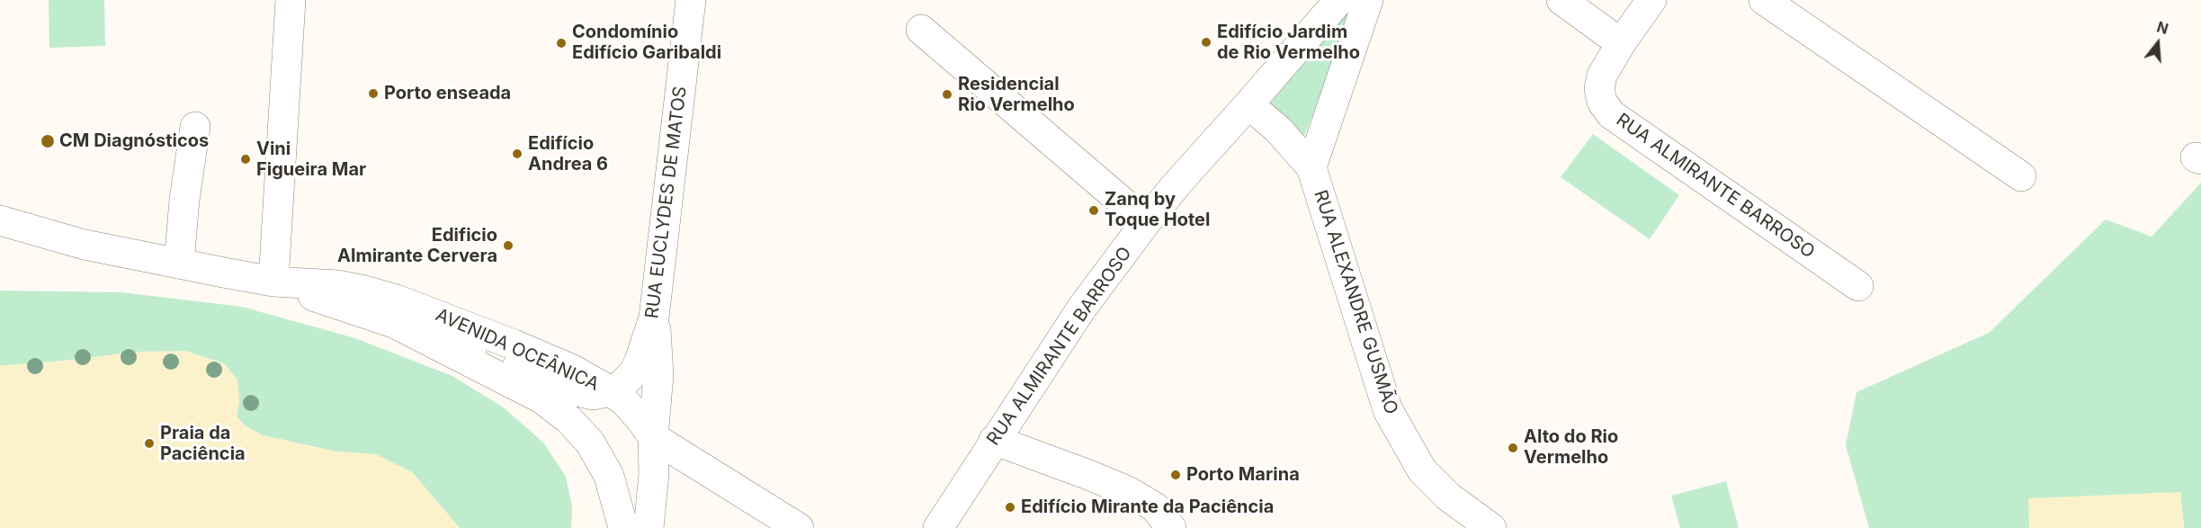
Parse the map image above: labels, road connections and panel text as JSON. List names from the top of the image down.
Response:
{
  "streets": {
    "main road": [
      "RUA ALMIRANTE BARROSO",
      "RUA EUCLYDES DE MATOS",
      "RUA ALEXANDRE GUSMÃO",
      "AVENIDA OCEÂNICA"
    ]
  },
  "crossings": [
    ["RUA ALMIRANTE BARROSO", "RUA ALEXANDRE GUSMÃO"],
    ["RUA EUCLYDES DE MATOS", "AVENIDA OCEÂNICA"]
  ],
  "places": [
    "Edifício Jardim de Rio Vermelho",
    "Condomínio Edifício Garibaldi",
    "Porto enseada",
    "Residencial Rio Vermelho",
    "CM Diagnósticos",
    "Edifício Andrea 6",
    "Vini Figueira Mar",
    "Zanq by Toque Hotel",
    "Edificio Almirante Cervera",
    "Praia da Paciência",
    "Alto do Rio Vermelho",
    "Porto Marina",
    "Edifício Mirante da Paciência"
  ],
  "north": "top"
}
